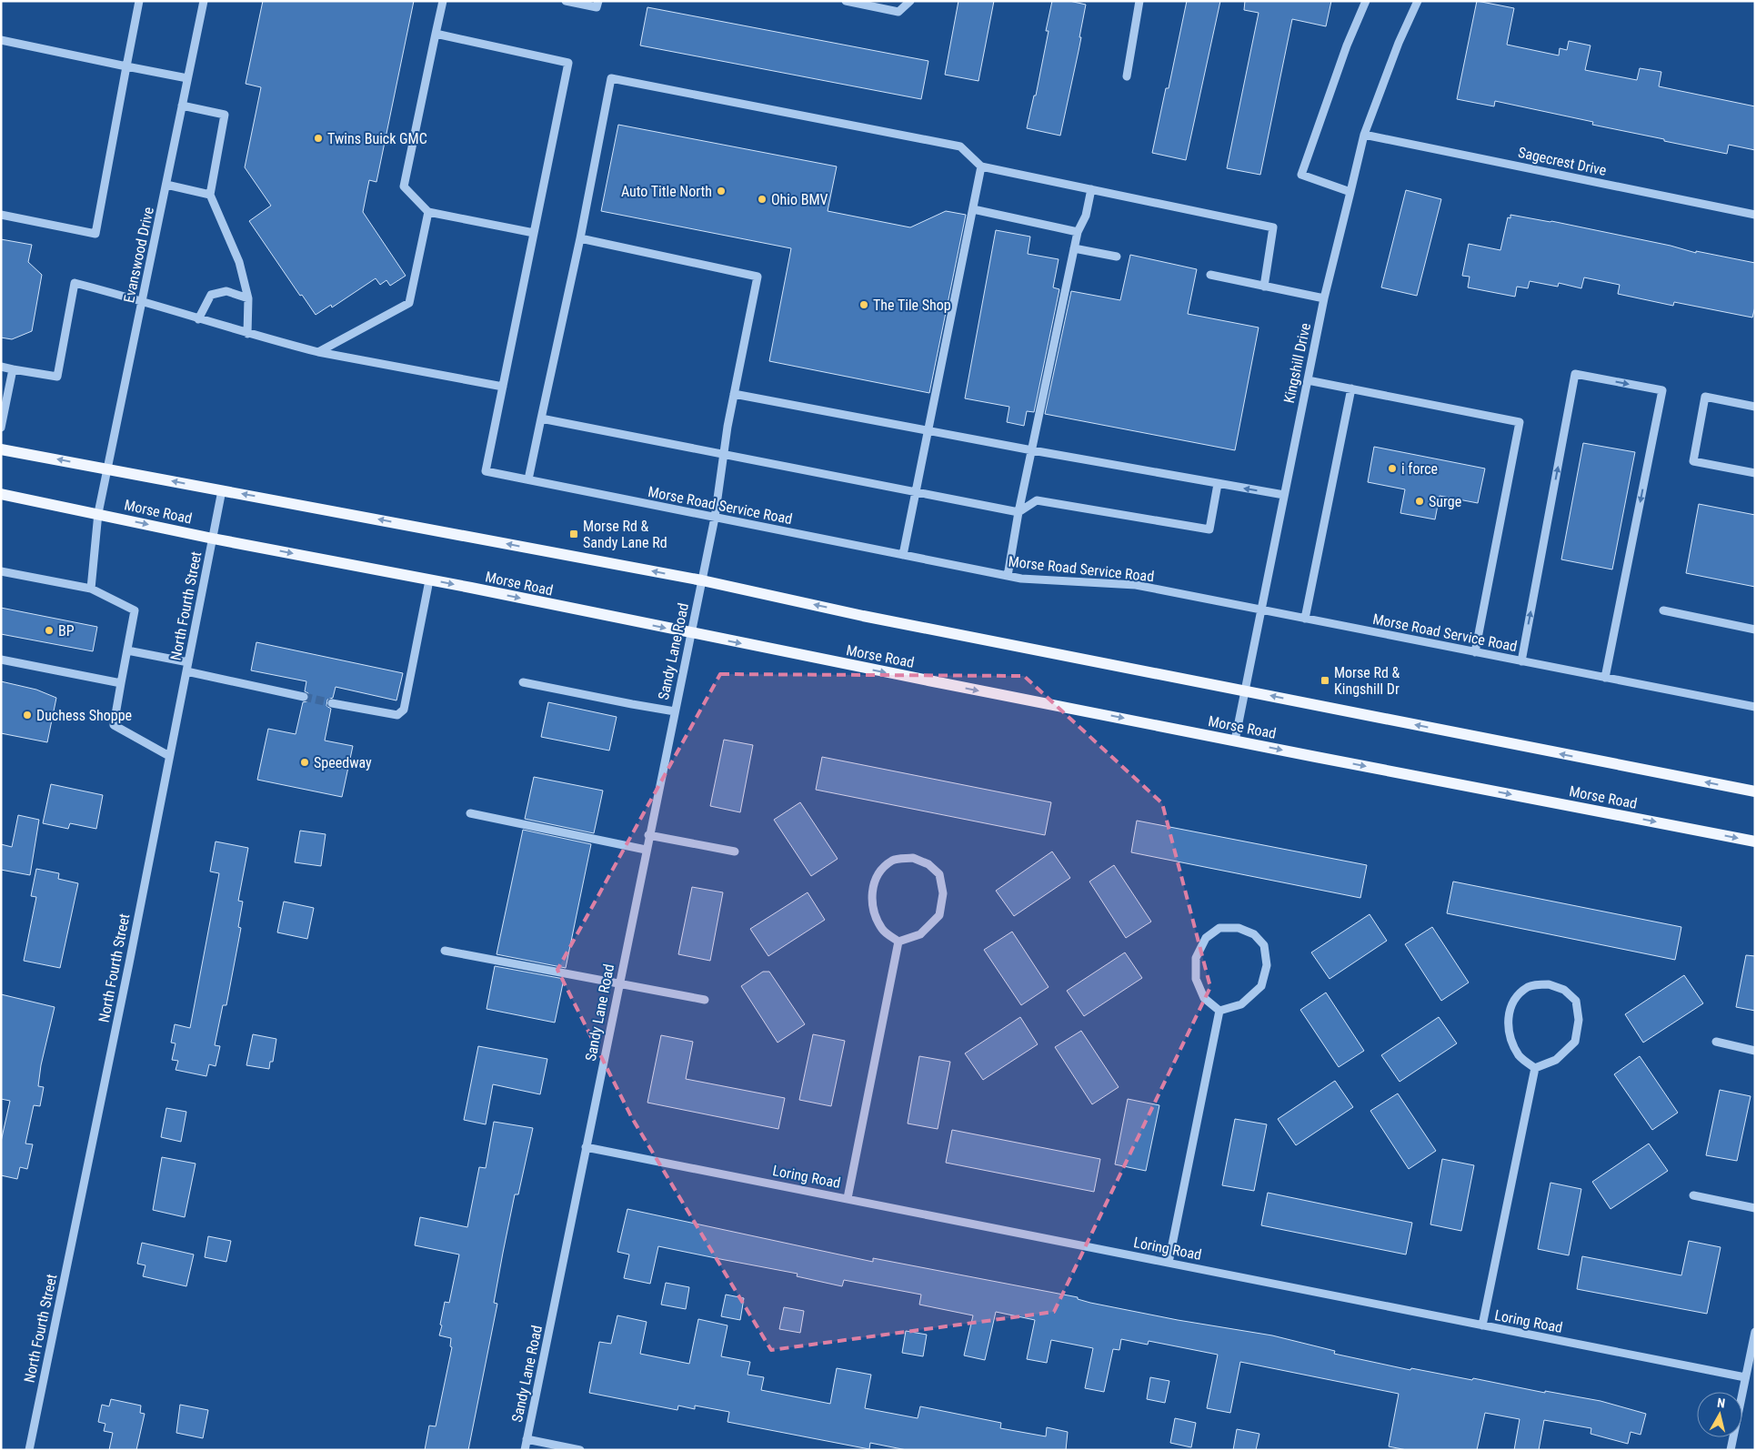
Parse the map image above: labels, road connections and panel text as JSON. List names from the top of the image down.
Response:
{
  "streets": {
    "main road": ["Morse Road"],
    "street": [
      "Sagecrest Drive",
      "Evanswood Drive",
      "Kingshill Drive",
      "Morse Road Service Road",
      "North Fourth Street",
      "Sandy Lane Road",
      "Loring Road"
    ]
  },
  "crossings": [
    ["Sagecrest Drive", "Kingshill Drive"],
    ["Evanswood Drive", "Morse Road"],
    ["Kingshill Drive", "Morse Road Service Road"],
    ["Kingshill Drive", "Morse Road"],
    ["Morse Road Service Road", "Sandy Lane Road"],
    ["Morse Road", "North Fourth Street"],
    ["Morse Road", "Sandy Lane Road"],
    ["Sandy Lane Road", "Loring Road"]
  ],
  "places": {
    "other": [
      "Twins Buick GMC",
      "Auto Title North",
      "Ohio BMV",
      "The Tile Shop",
      "i force",
      "Surge",
      "BP",
      "Duchess Shoppe",
      "Speedway"
    ],
    "transit": ["Morse Rd & Sandy Lane Rd", "Morse Rd & Kingshill Dr"]
  },
  "north": "top"
}
